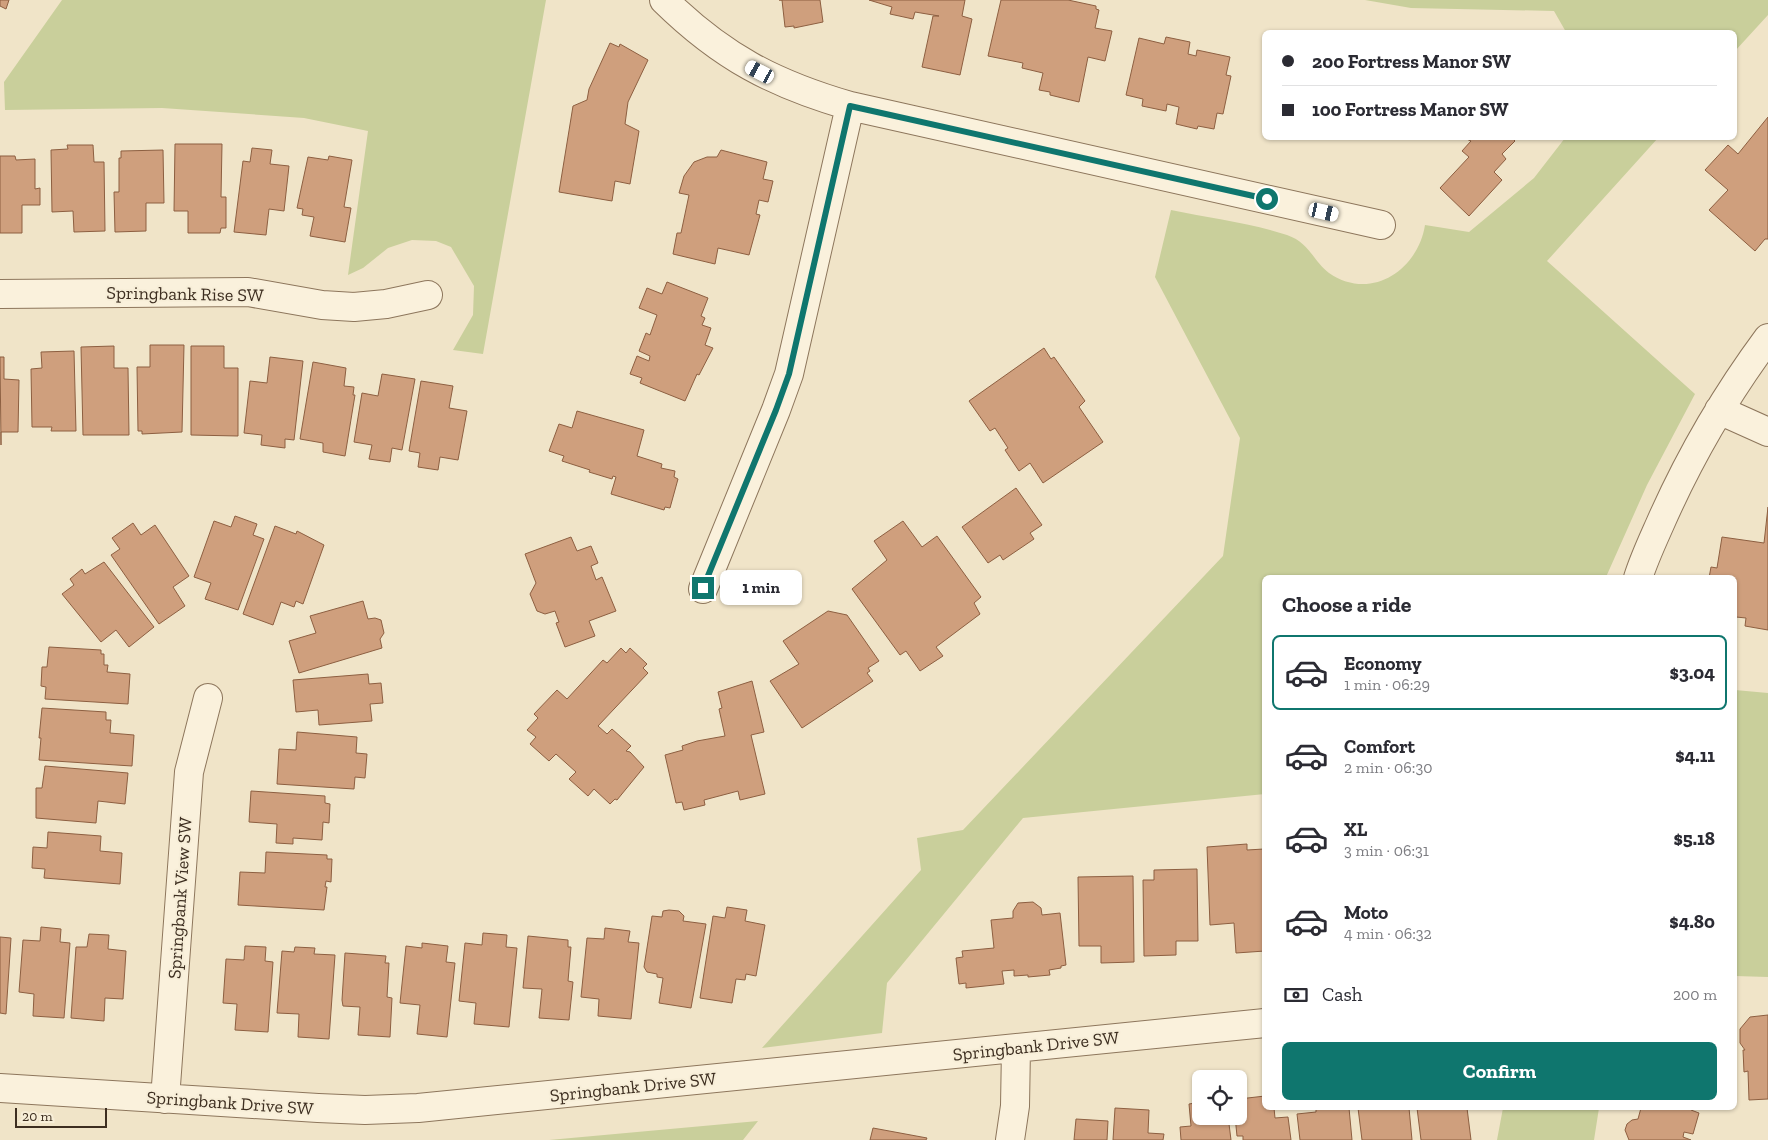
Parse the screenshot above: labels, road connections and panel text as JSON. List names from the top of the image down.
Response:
{
  "streets": {
    "street": ["Springbank Rise SW", "Springbank View SW", "Springbank Drive SW"]
  },
  "crossings": [
    ["Springbank View SW", "Springbank Drive SW"]
  ],
  "scale_bar": "20 m",
  "page": {
    "banner": ["200 Fortress Manor SW", "100 Fortress Manor SW"],
    "bubble": "1 min",
    "heading": "Choose a ride",
    "list": [
      {
        "name": "Economy",
        "note": "1 min · 06:29",
        "value": "$3.04"
      },
      {
        "name": "Comfort",
        "note": "2 min · 06:30",
        "value": "$4.11"
      },
      {
        "name": "XL",
        "note": "3 min · 06:31",
        "value": "$5.18"
      },
      {
        "name": "Moto",
        "note": "4 min · 06:32",
        "value": "$4.80"
      }
    ],
    "pay": ["Cash", "200 m"],
    "buttons": "Confirm",
    "scale": "20 m"
  }
}
